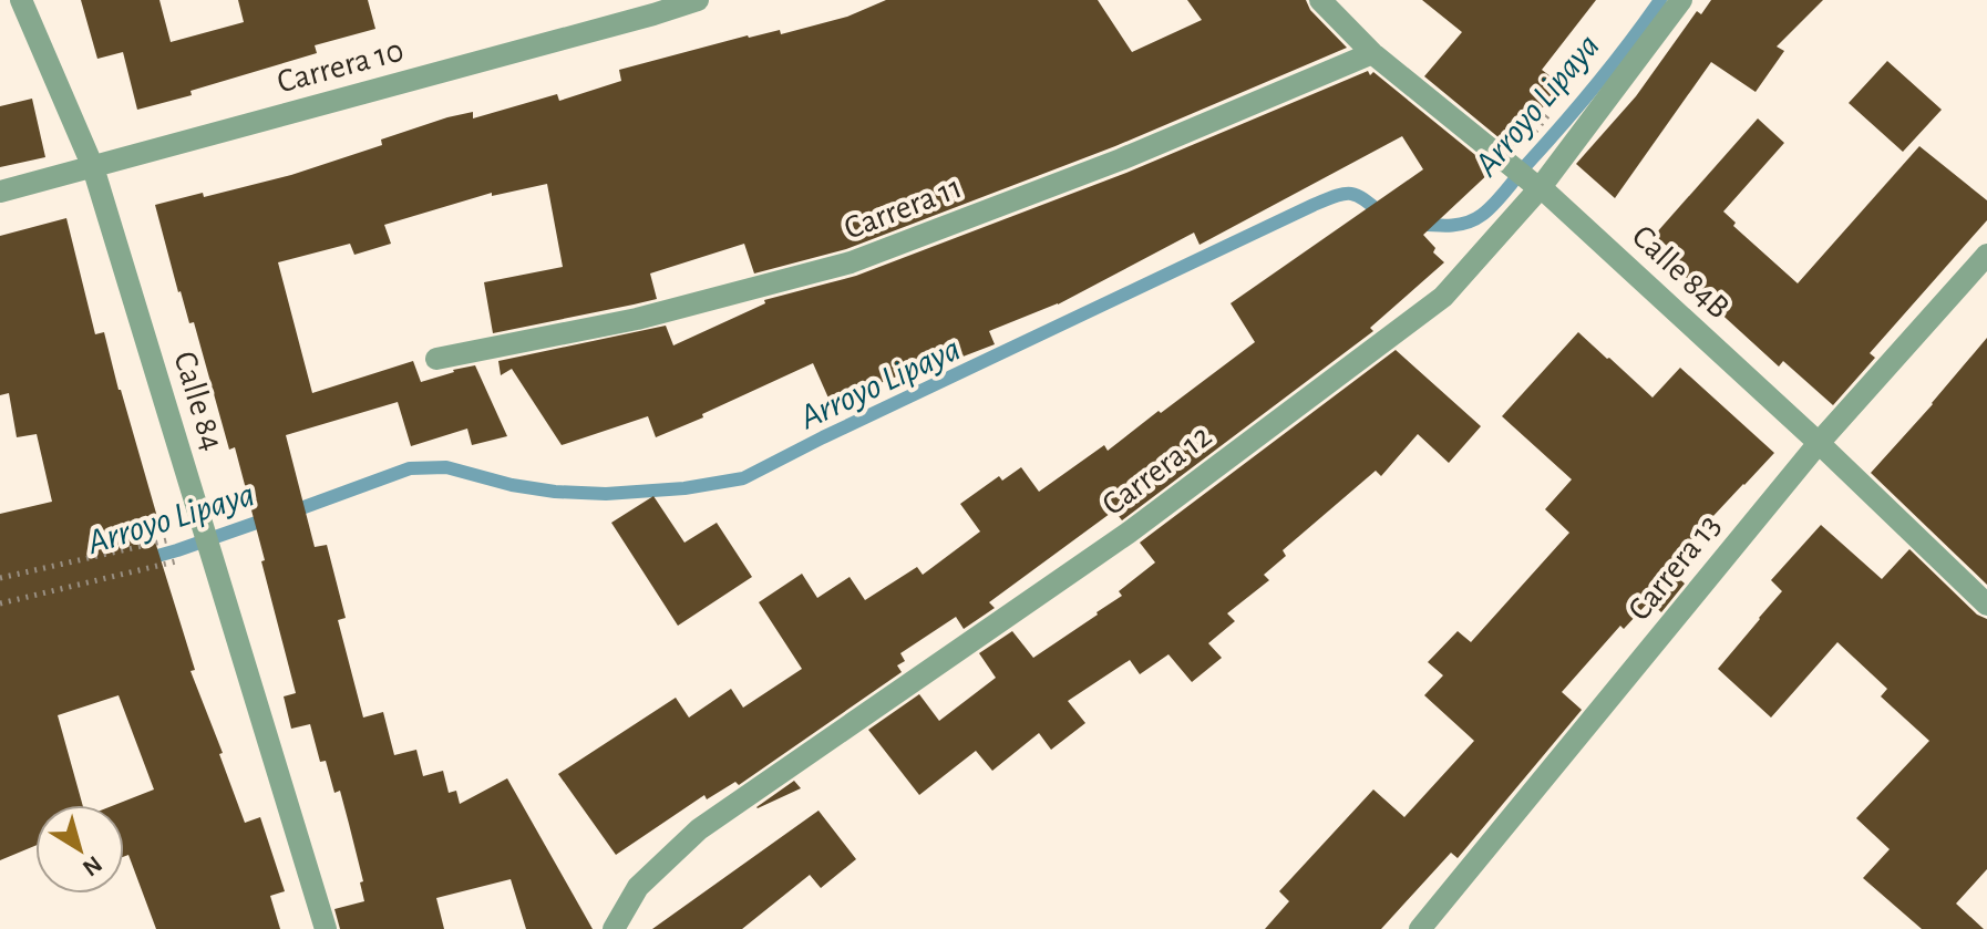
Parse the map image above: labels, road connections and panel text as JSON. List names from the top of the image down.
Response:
{
  "streets": {
    "street": [
      "Carrera 10",
      "Carrera 11",
      "Calle 84B",
      "Calle 84",
      "Carrera 12",
      "Carrera 13"
    ]
  },
  "crossings": [
    ["Carrera 10", "Calle 84"],
    ["Carrera 11", "Calle 84B"],
    ["Calle 84B", "Carrera 12"],
    ["Calle 84B", "Carrera 13"]
  ],
  "water": ["Arroyo Lipaya"],
  "north": "bottom right"
}
